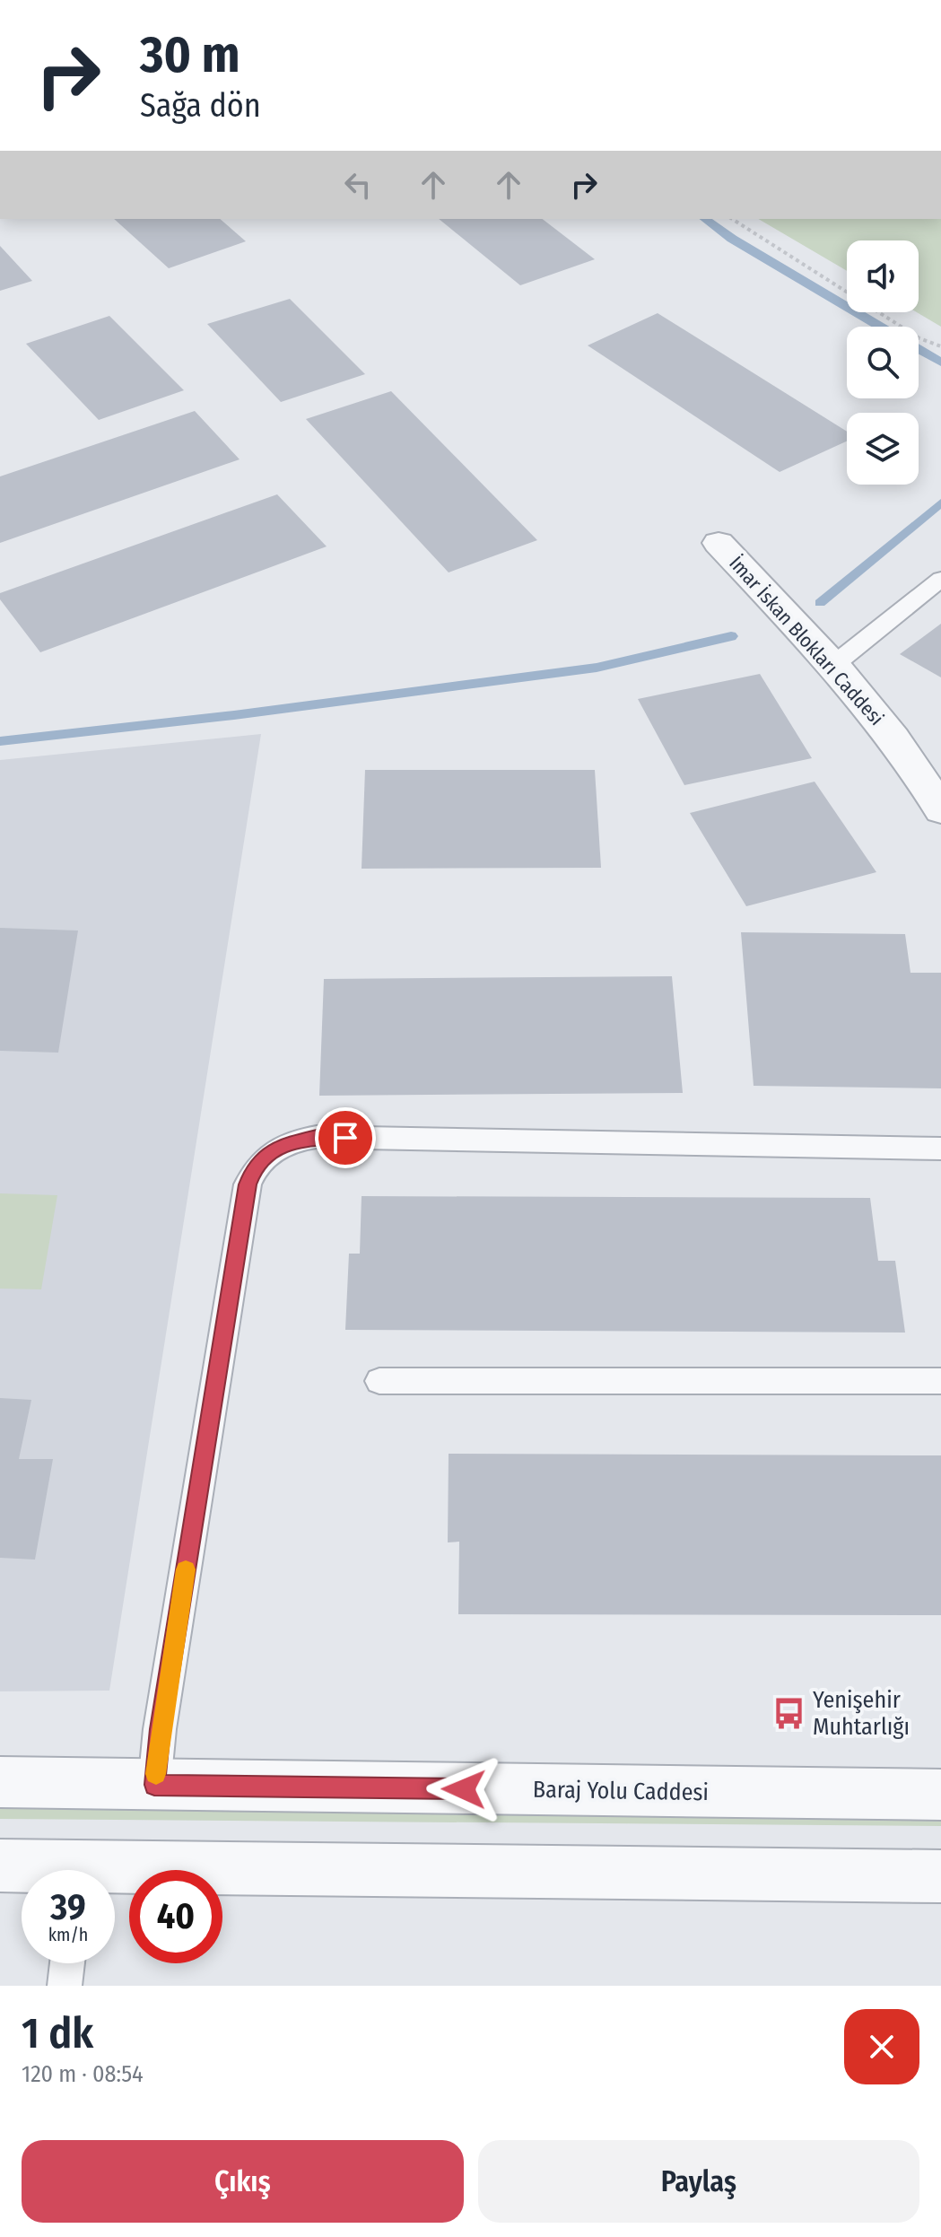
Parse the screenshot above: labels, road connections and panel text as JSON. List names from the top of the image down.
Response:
{
  "streets": {
    "street": ["İmar İskan Blokları Caddesi", "Baraj Yolu Caddesi"]
  },
  "places": {
    "bus stop": ["Yenişehir Muhtarlığı"]
  },
  "page": {
    "turn": ["30 m", "Sağa dön"],
    "speed": "39 km/h",
    "limit": "40",
    "heading": ["1 dk", "120 m · 08:54"],
    "buttons": ["Çıkış", "Paylaş"]
  }
}
